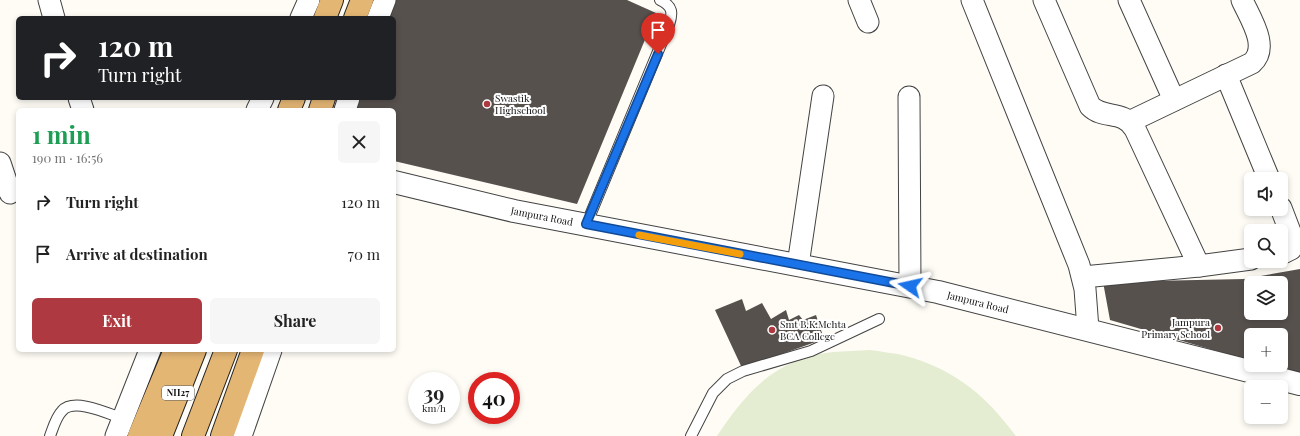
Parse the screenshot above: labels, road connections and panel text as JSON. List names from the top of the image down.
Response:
{
  "streets": {
    "highway": ["NH27"],
    "street": ["Jampura Road"]
  },
  "places": ["Swastik Highschool", "Jampura Primary School", "Smt B.K.Mehta BCA College"],
  "page": {
    "turn": ["120 m", "Turn right"],
    "heading": ["1 min", "190 m · 16:56"],
    "map_buttons": ["+", "−"],
    "list": [
      {
        "name": "Turn right",
        "value": "120 m"
      },
      {
        "name": "Arrive at destination",
        "value": "70 m"
      }
    ],
    "buttons": ["Exit", "Share"],
    "speed": "39 km/h",
    "limit": "40"
  }
}
